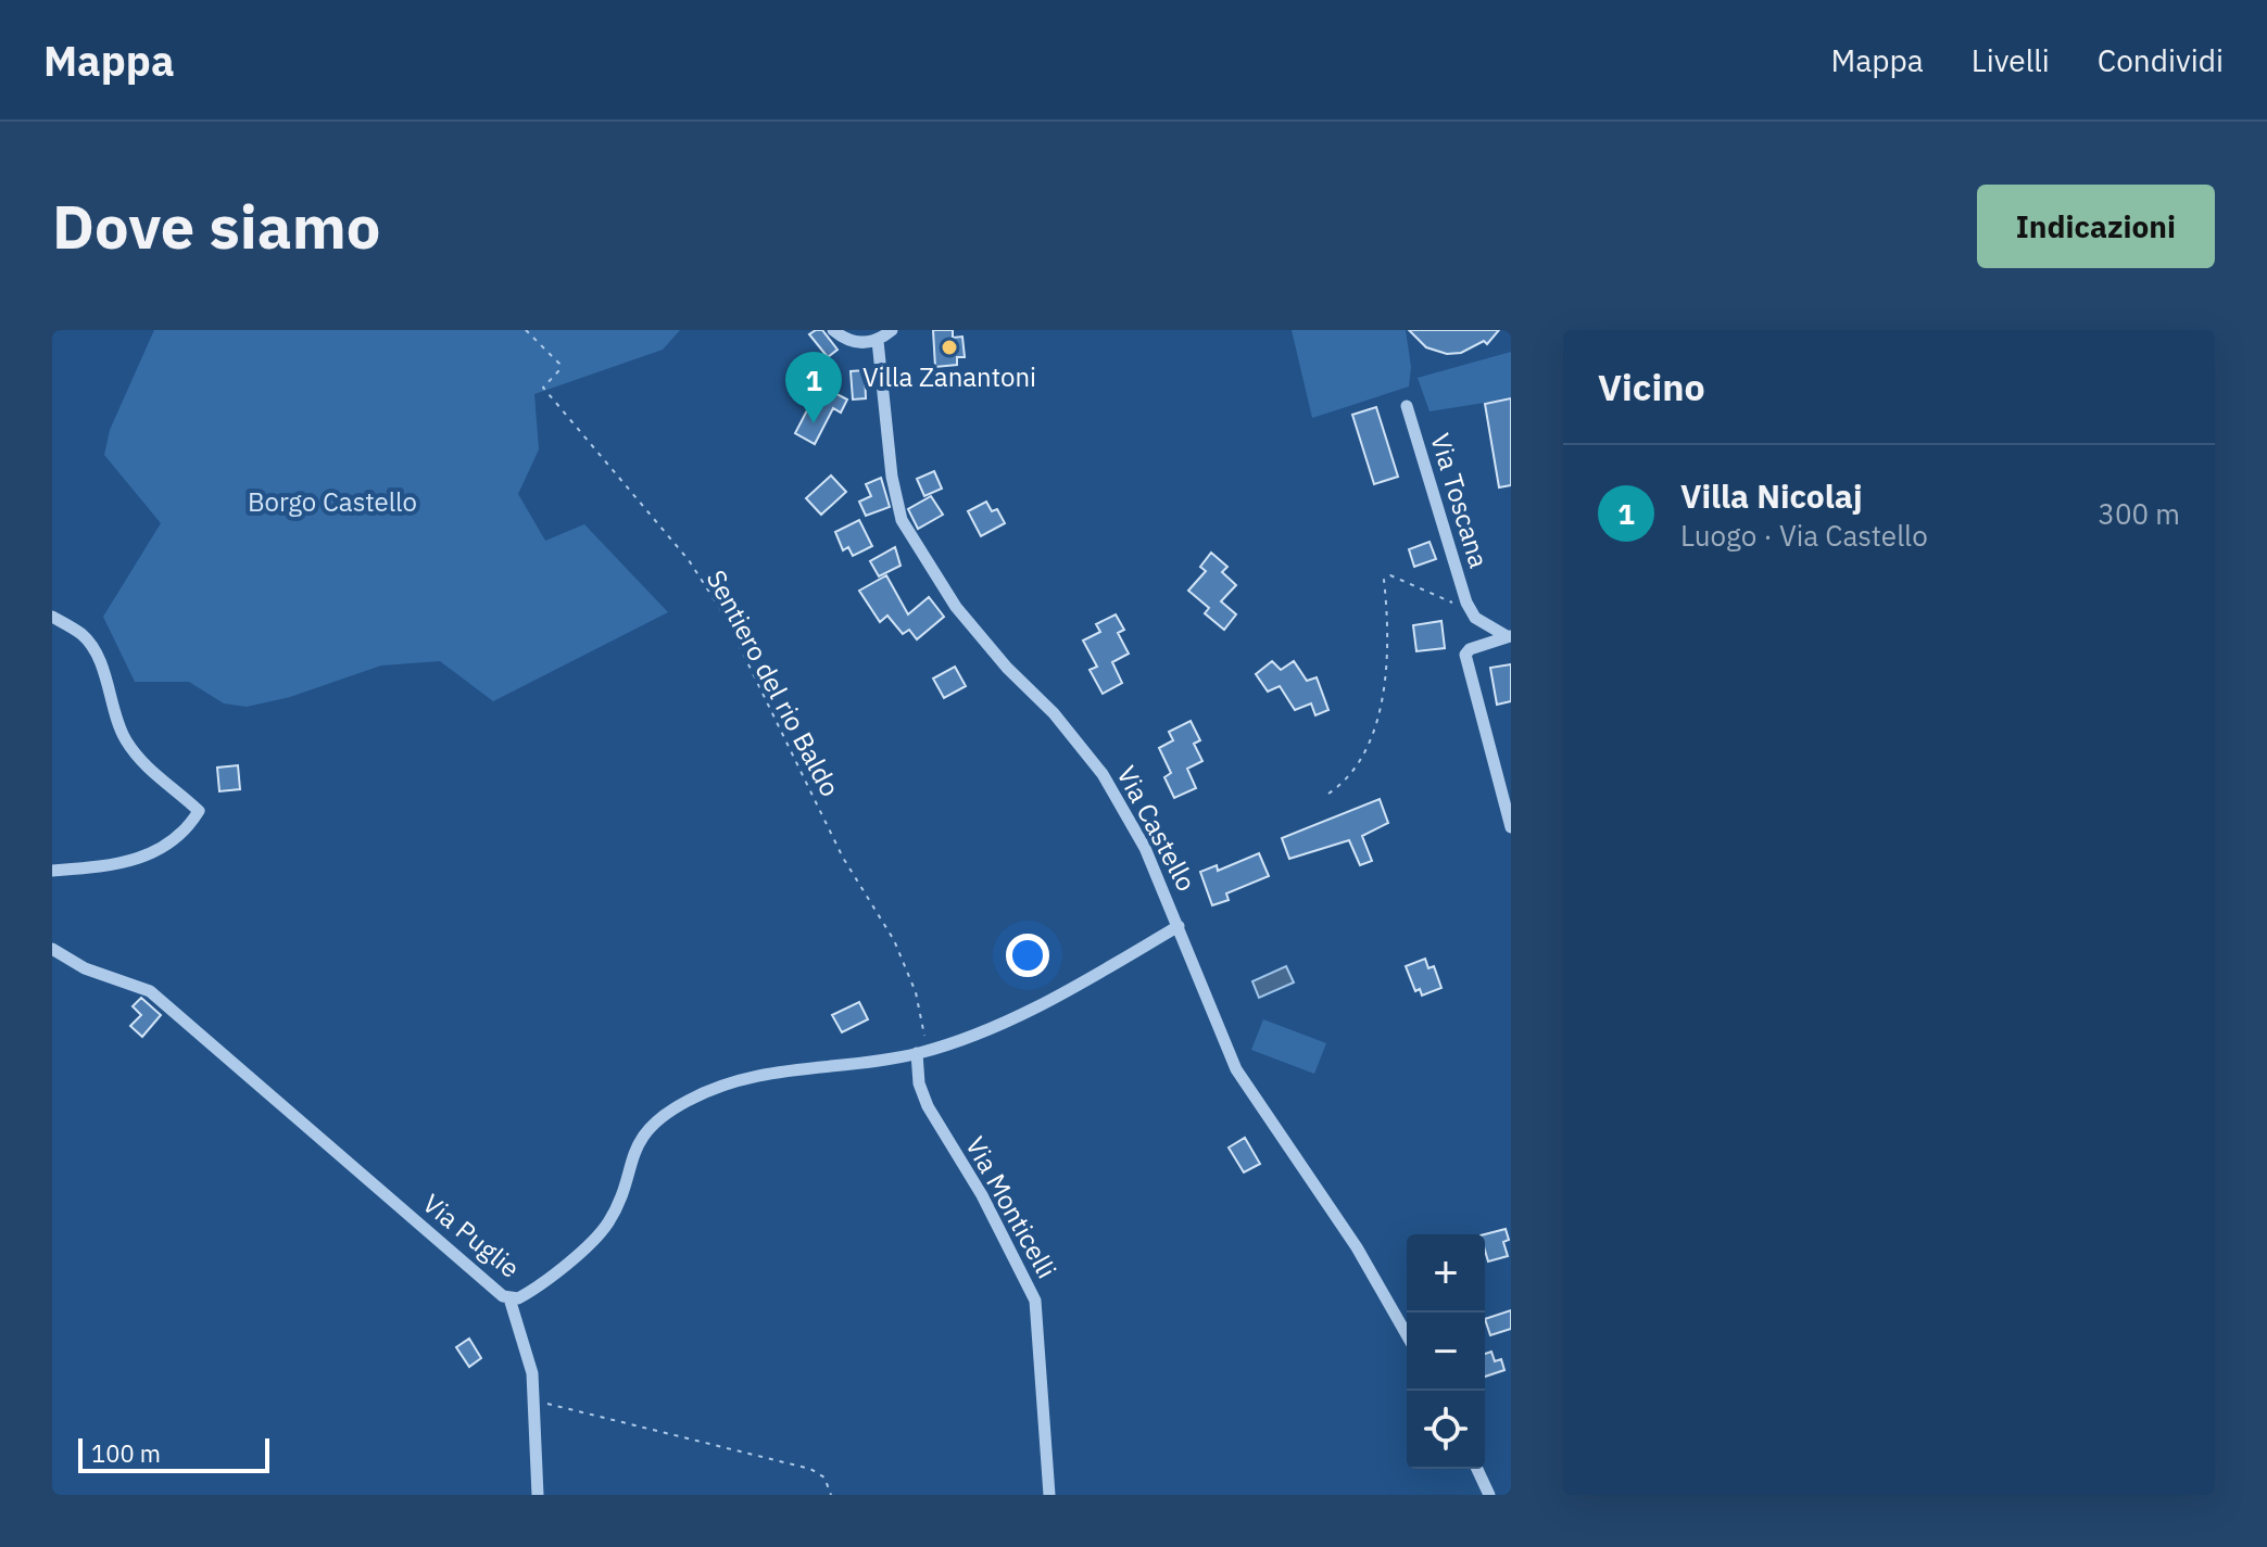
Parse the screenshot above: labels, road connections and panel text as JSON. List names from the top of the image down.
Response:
{
  "streets": {
    "street": [
      "Via Toscana",
      "Via Castello",
      "Via Monticelli",
      "Via Puglie"
    ],
    "path": ["Sentiero del rio Baldo"]
  },
  "crossings": [
    ["Sentiero del rio Baldo", "Via Monticelli"],
    ["Sentiero del rio Baldo", "Via Puglie"],
    ["Via Castello", "Via Puglie"],
    ["Via Monticelli", "Via Puglie"]
  ],
  "parks": ["Borgo Castello"],
  "places": ["Villa Zanantoni"],
  "scale_bar": "100 m",
  "page": {
    "header": "Mappa",
    "nav": ["Mappa", "Livelli", "Condividi"],
    "buttons": "Indicazioni",
    "title": "Dove siamo",
    "heading": "Vicino",
    "pins": "1",
    "list": [
      {
        "mark": "1",
        "name": "Villa Nicolaj",
        "note": "Luogo · Via Castello",
        "value": "300 m"
      }
    ],
    "map_buttons": ["+", "−"],
    "scale": "100 m"
  }
}
